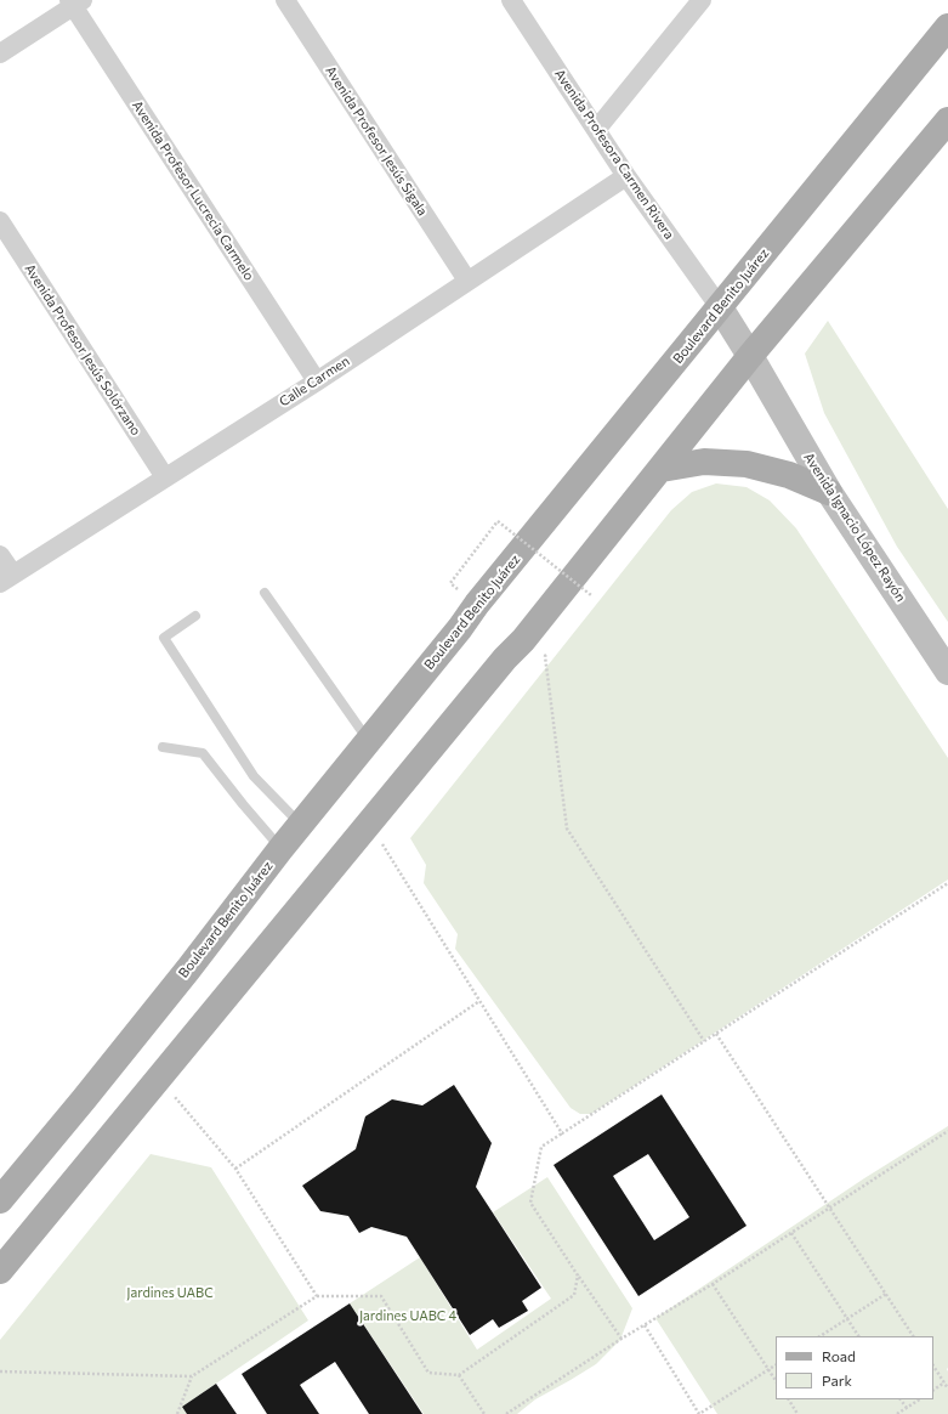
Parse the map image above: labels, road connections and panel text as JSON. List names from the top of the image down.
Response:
{
  "streets": {
    "main road": ["Boulevard Benito Juárez"],
    "street": [
      "Avenida Profesor Jesús Sigala",
      "Avenida Profesora Carmen Rivera",
      "Avenida Profesor Lucrecia Carmelo",
      "Avenida Profesor Jesús Solórzano",
      "Calle Carmen",
      "Avenida Ignacio López Rayón"
    ]
  },
  "crossings": [
    ["Avenida Profesor Jesús Sigala", "Calle Carmen"],
    ["Avenida Profesora Carmen Rivera", "Boulevard Benito Juárez"],
    ["Avenida Profesora Carmen Rivera", "Calle Carmen"],
    ["Avenida Profesora Carmen Rivera", "Avenida Ignacio López Rayón"],
    ["Avenida Profesor Lucrecia Carmelo", "Calle Carmen"],
    ["Boulevard Benito Juárez", "Avenida Ignacio López Rayón"],
    ["Avenida Profesor Jesús Solórzano", "Calle Carmen"]
  ],
  "parks": ["Jardines UABC", "Jardines UABC 4"],
  "legend": ["Road", "Park"]
}
